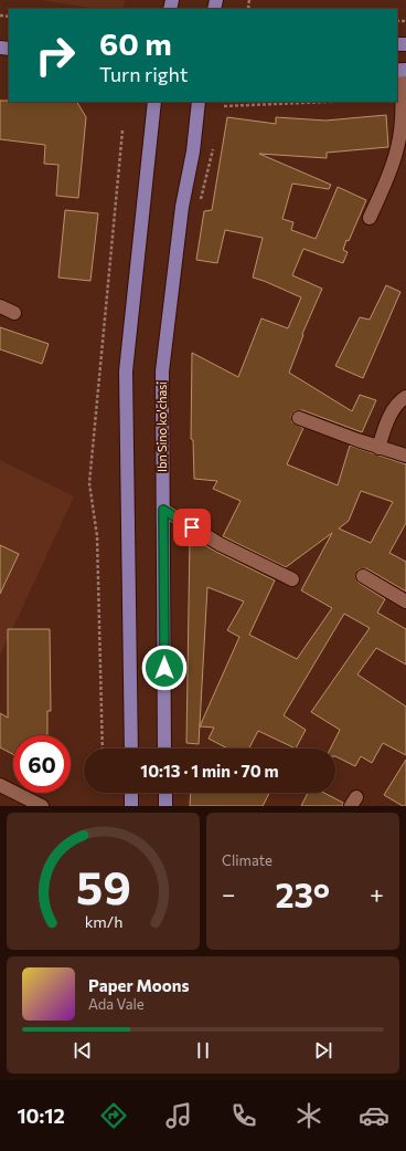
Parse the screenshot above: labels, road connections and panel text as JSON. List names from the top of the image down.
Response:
{
  "streets": {
    "main road": ["Ibn Sino ko'chasi"]
  },
  "page": {
    "turn": ["60 m", "Turn right"],
    "limit": "60",
    "trip": "10:13 · 1 min · 70 m",
    "tile": "Climate",
    "heat": ["−", "23°", "+"],
    "song": ["Paper Moons", "Ada Vale"],
    "tabs": "10:12",
    "gauge": ["59", "km/h"]
  }
}
